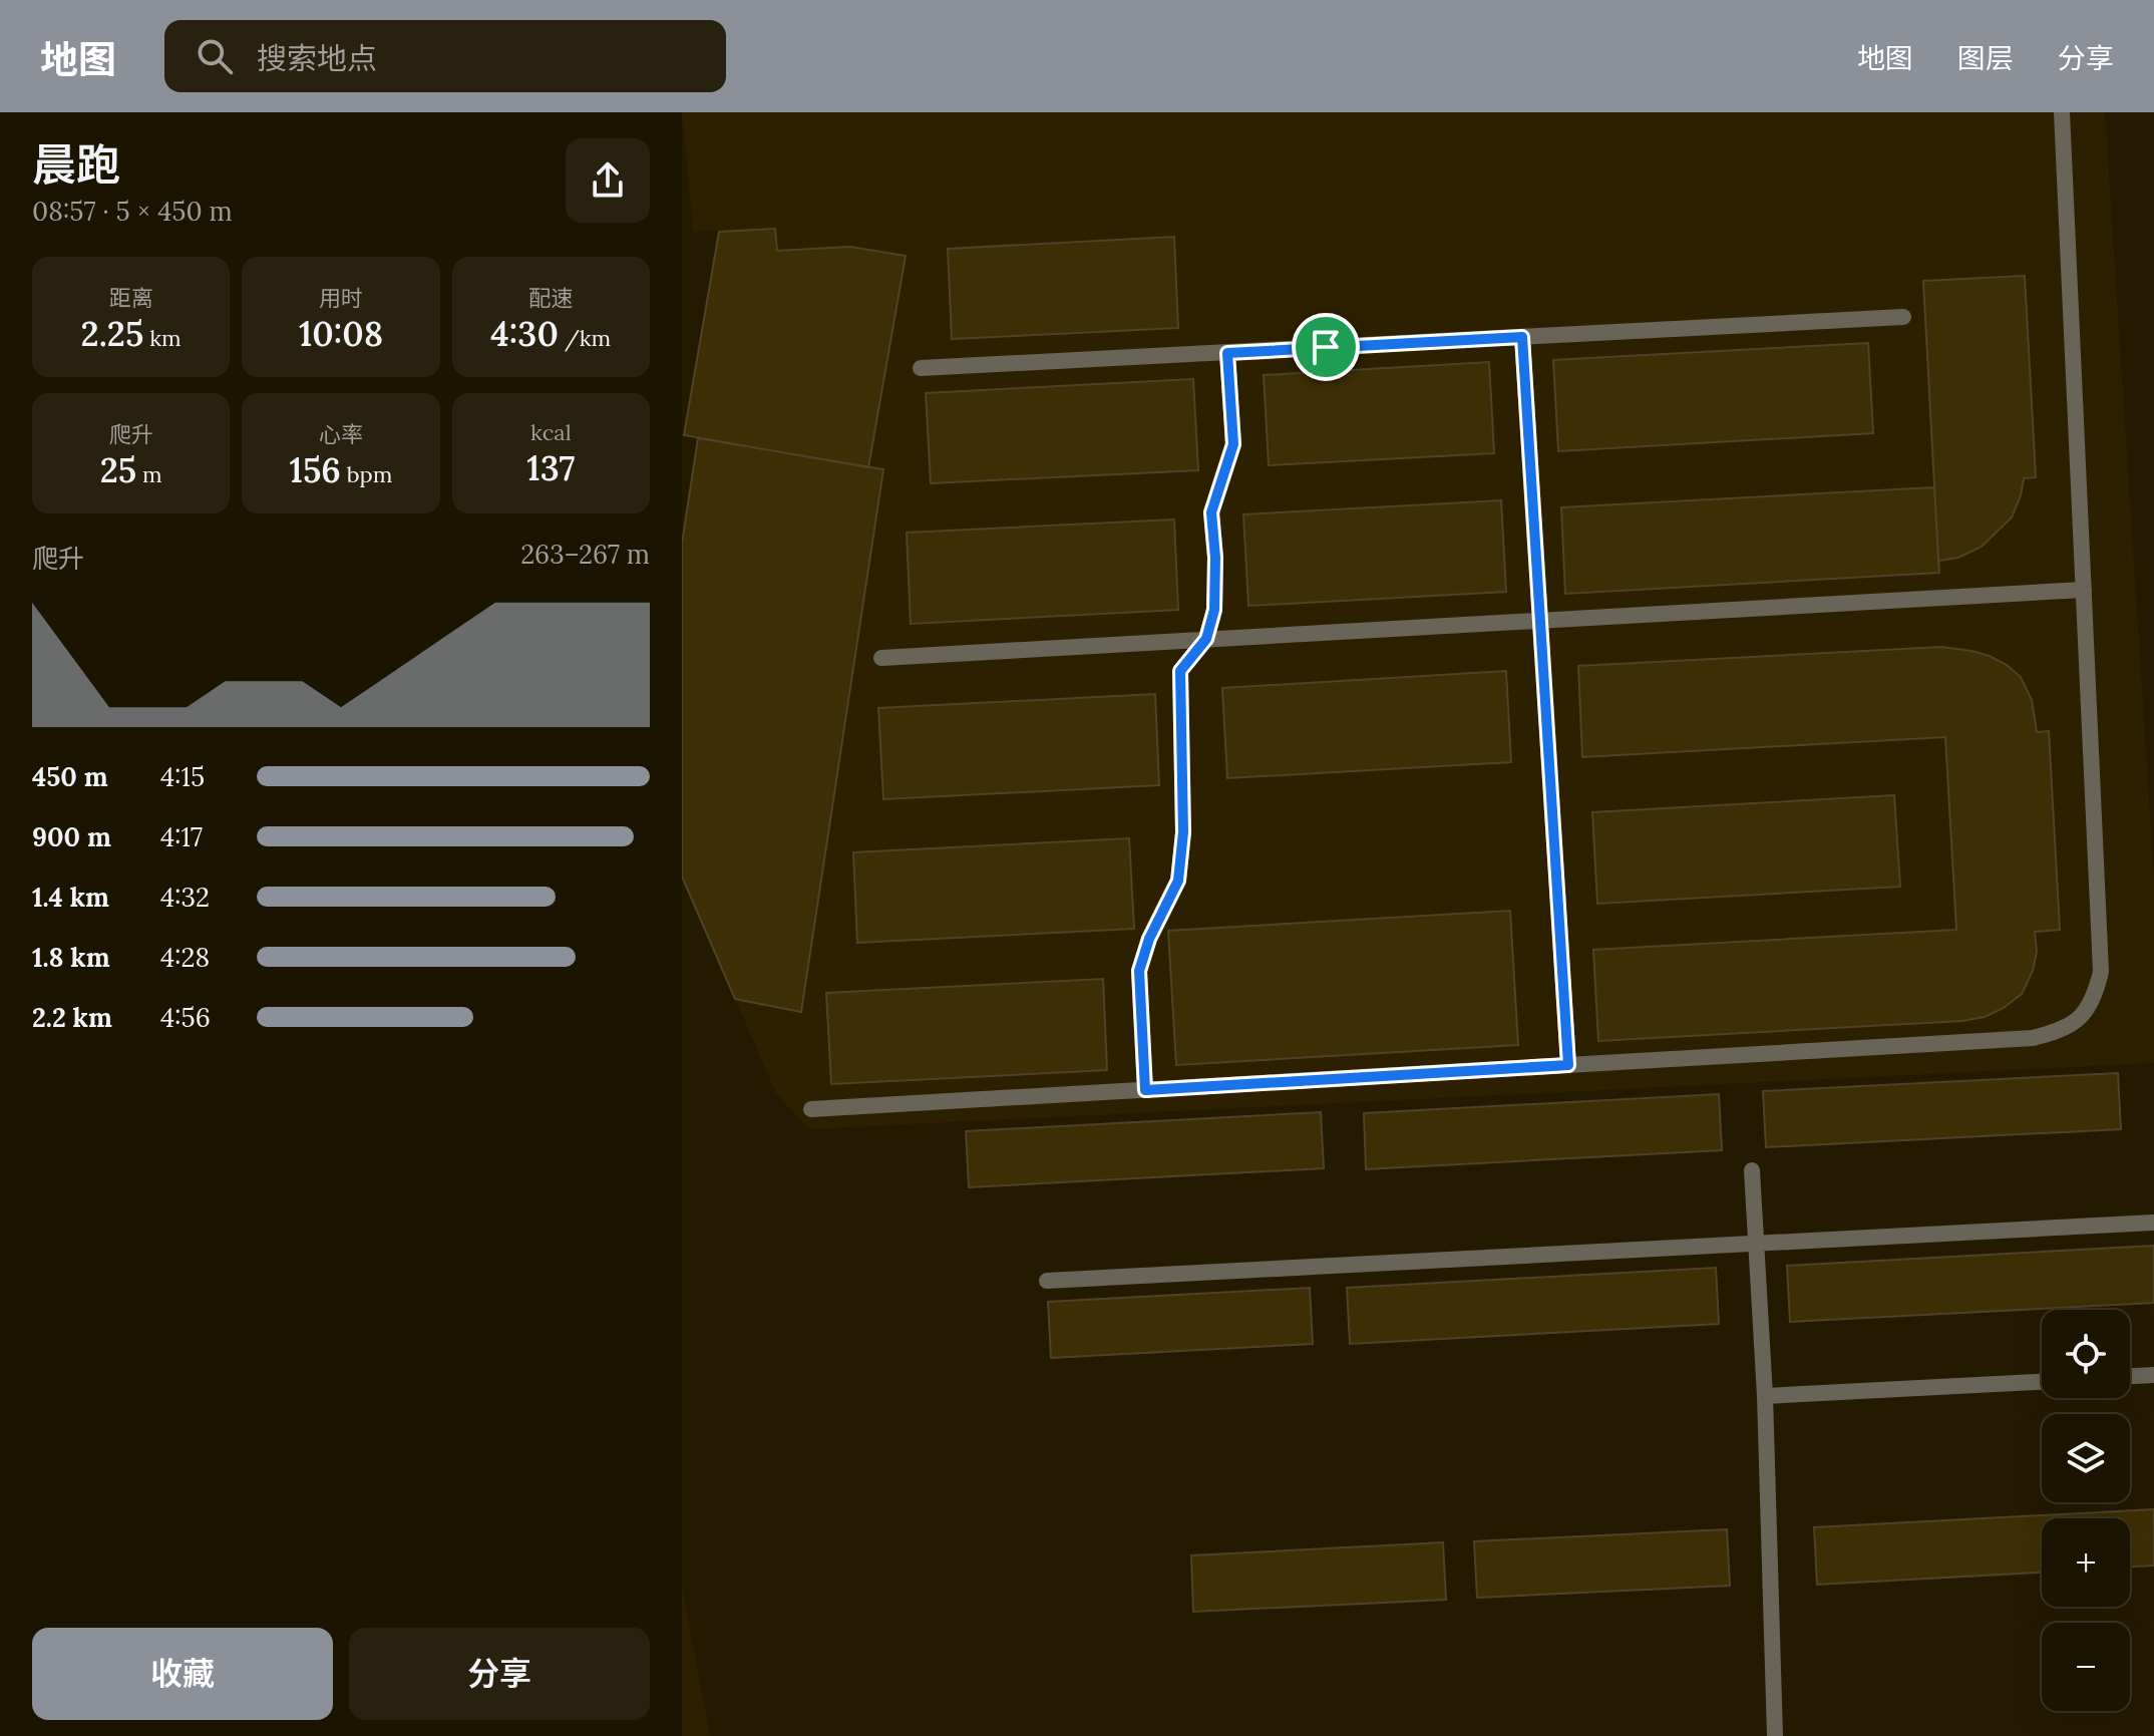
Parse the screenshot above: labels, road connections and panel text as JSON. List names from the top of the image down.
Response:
{
  "page": {
    "header": "地图",
    "search": "搜索地点",
    "nav": ["地图", "图层", "分享"],
    "heading": ["晨跑", "08:57 · 5 × 450 m"],
    "stats": [
      ["距离", "2.25 km"],
      ["用时", "10:08"],
      ["配速", "4:30 /km"],
      ["爬升", "25 m"],
      ["心率", "156 bpm"],
      ["kcal", "137"]
    ],
    "chart": ["爬升", "263–267 m"],
    "list": [
      {
        "name": "450 m",
        "note": "4:15"
      },
      {
        "name": "900 m",
        "note": "4:17"
      },
      {
        "name": "1.4 km",
        "note": "4:32"
      },
      {
        "name": "1.8 km",
        "note": "4:28"
      },
      {
        "name": "2.2 km",
        "note": "4:56"
      }
    ],
    "map_buttons": ["+", "−"],
    "buttons": ["收藏", "分享"]
  }
}
